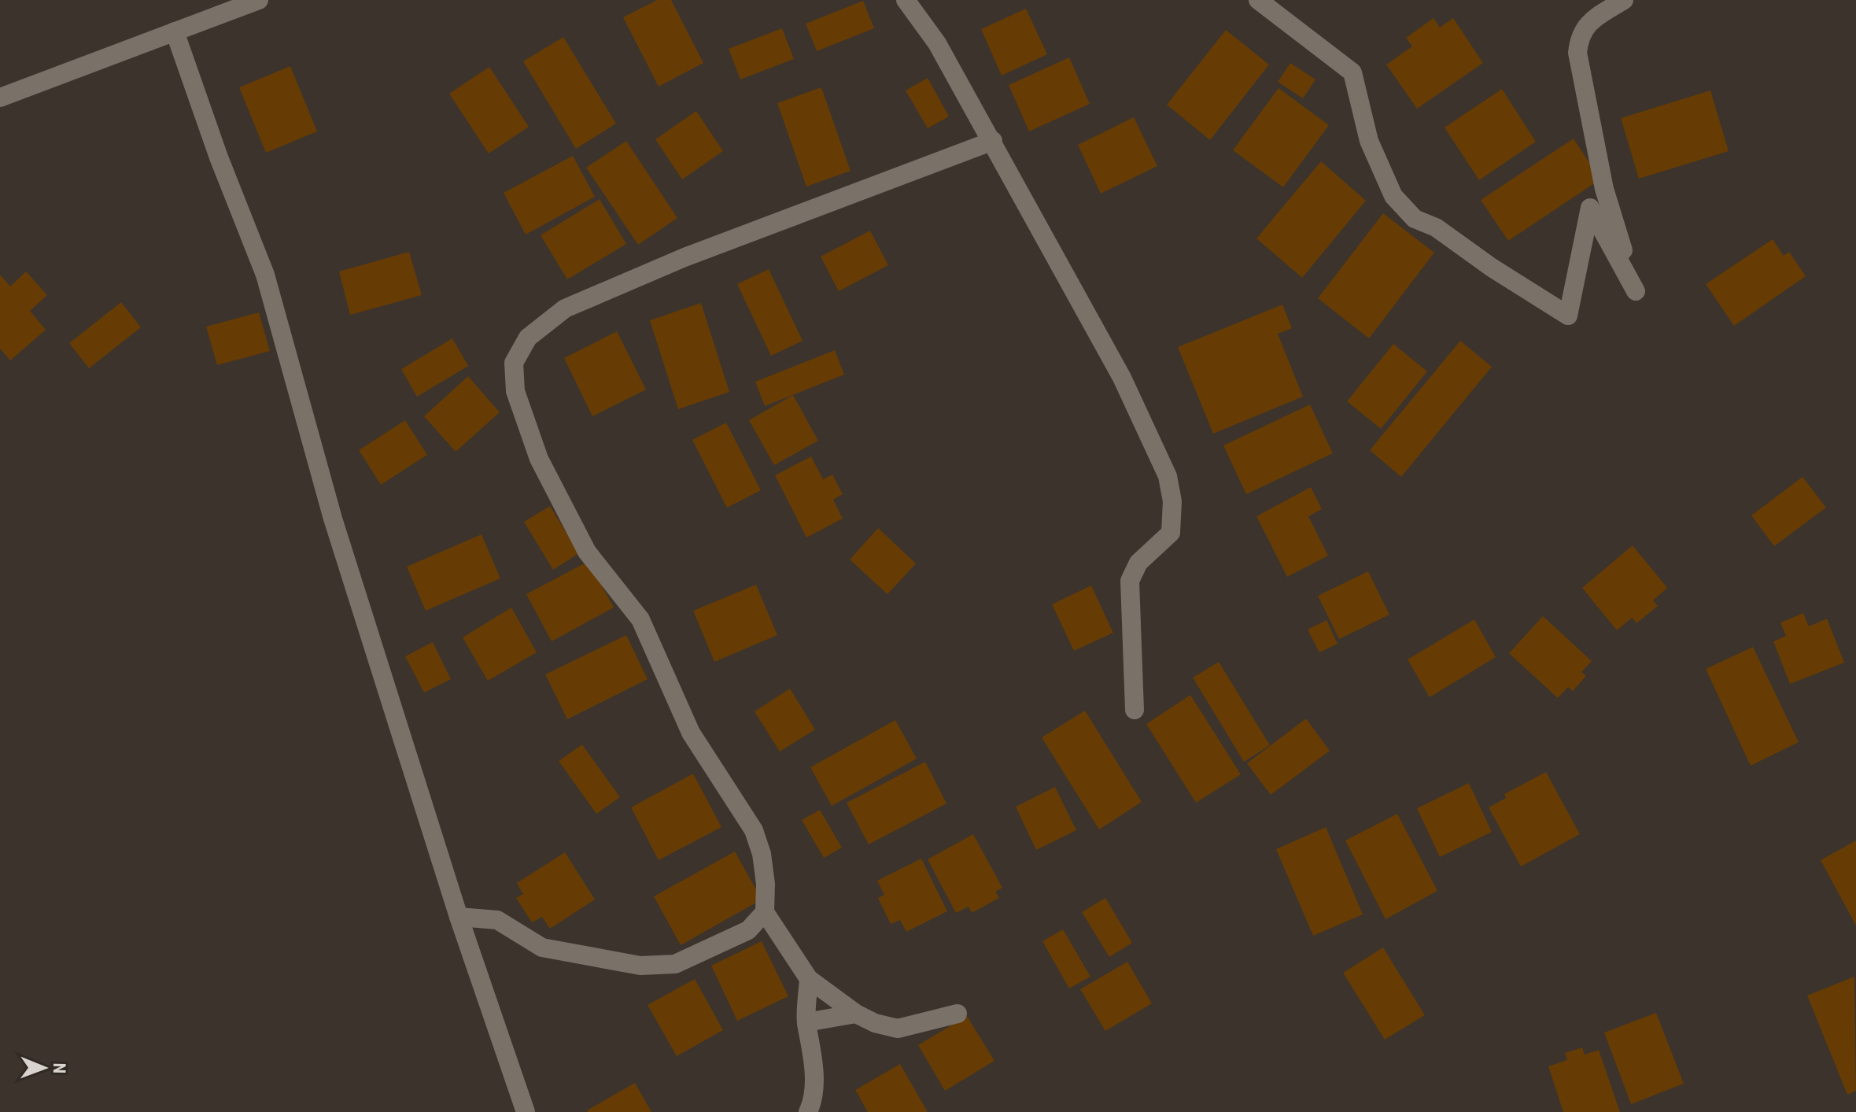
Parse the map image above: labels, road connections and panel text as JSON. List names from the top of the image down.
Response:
{
  "north": "right"
}
